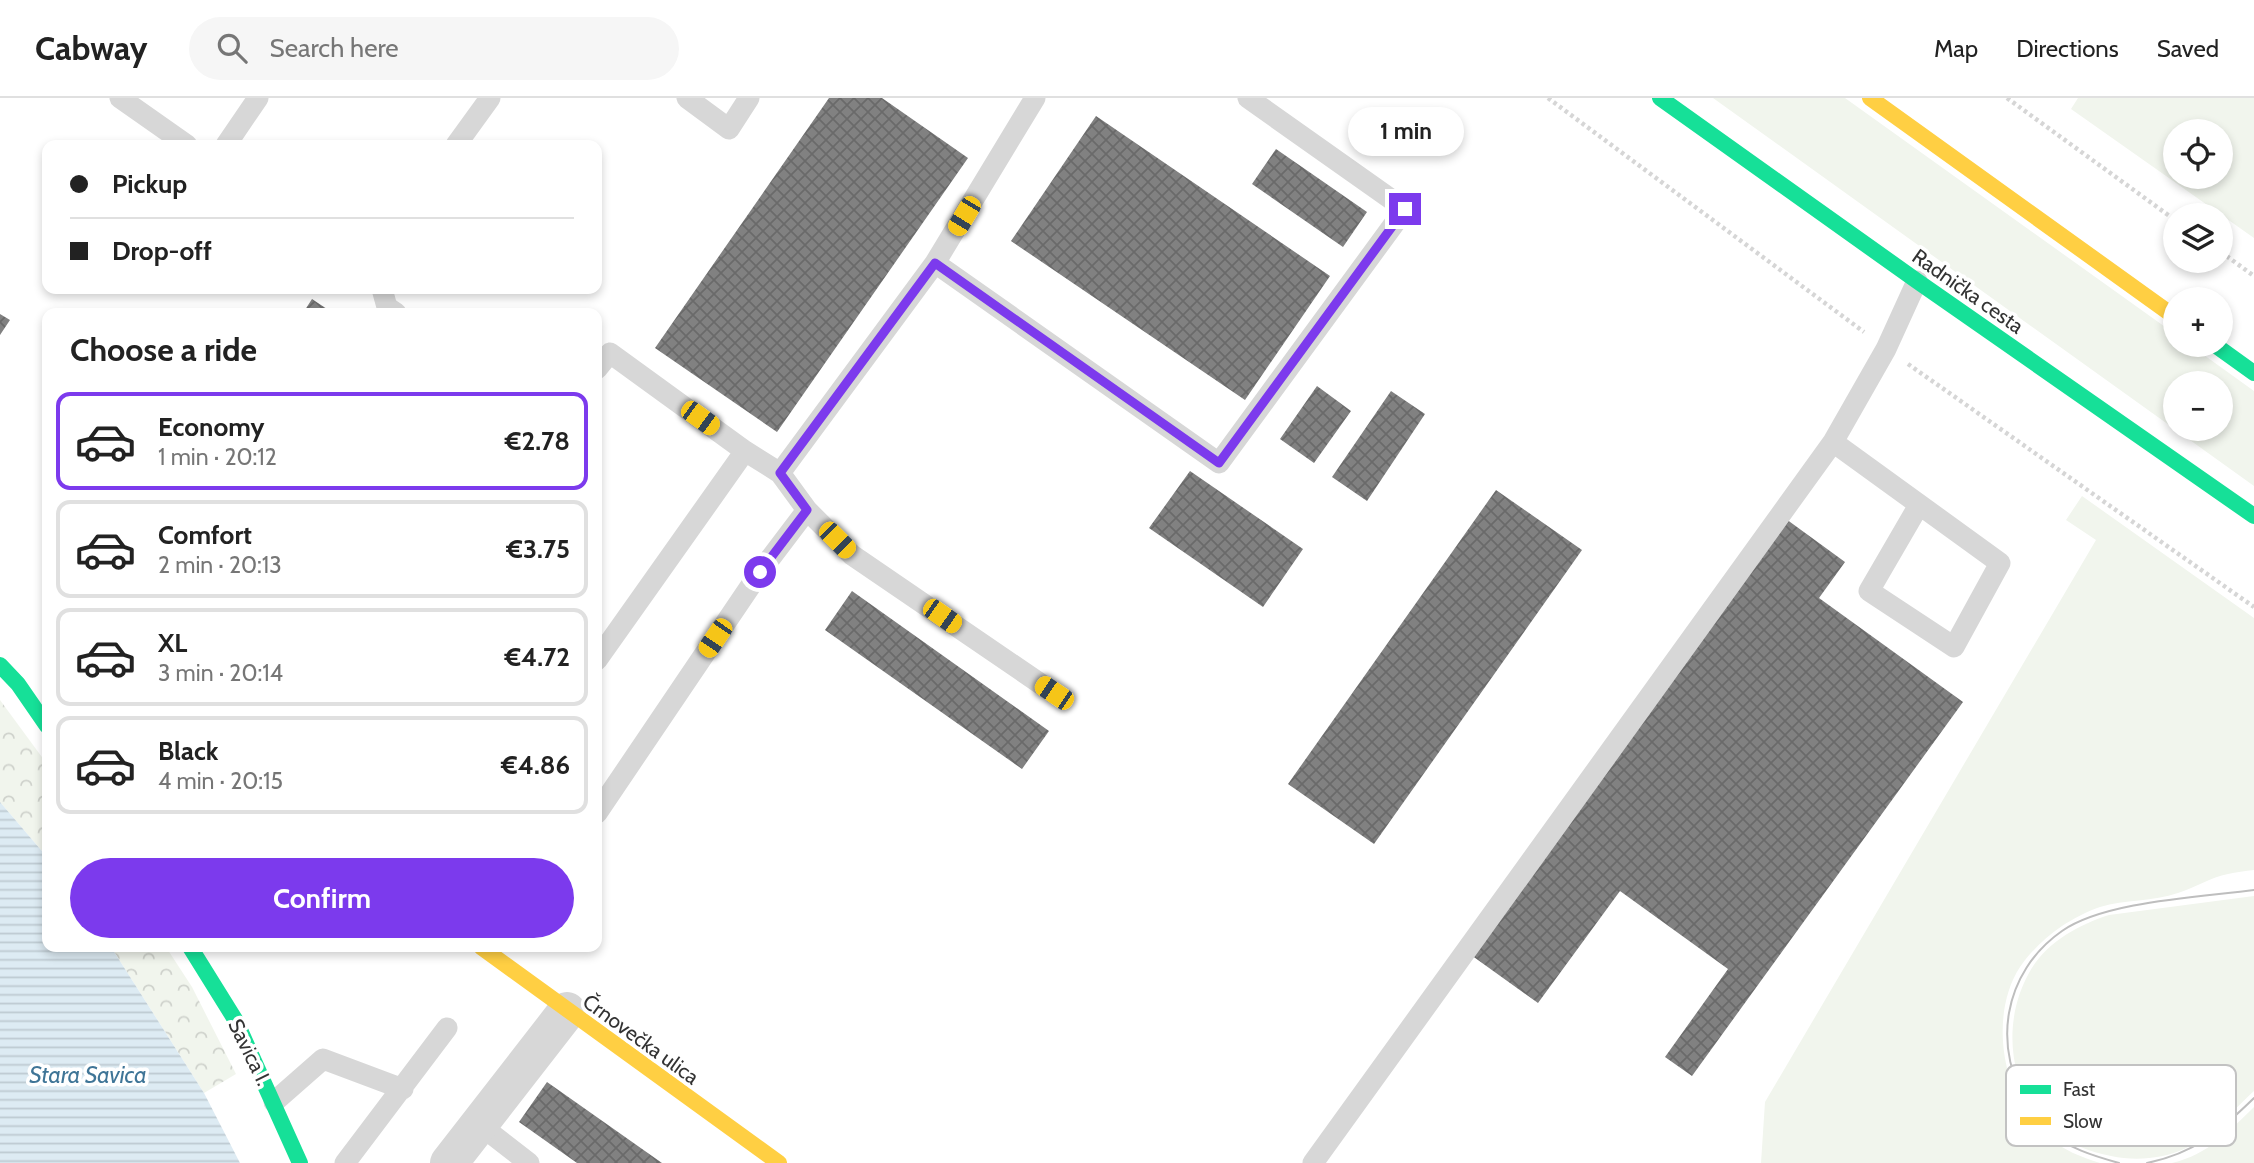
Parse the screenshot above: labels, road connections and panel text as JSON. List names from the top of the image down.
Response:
{
  "streets": {
    "main road": ["Radnička cesta", "Črnovečka ulica", "Savica I."]
  },
  "water": ["Stara Savica"],
  "legend": ["Fast", "Slow"],
  "page": {
    "header": "Cabway",
    "search": "Search here",
    "nav": ["Map", "Directions", "Saved"],
    "bubble": "1 min",
    "map_buttons": ["+", "−"],
    "banner": ["Pickup", "Drop-off"],
    "heading": "Choose a ride",
    "list": [
      {
        "name": "Economy",
        "note": "1 min · 20:12",
        "value": "€2.78"
      },
      {
        "name": "Comfort",
        "note": "2 min · 20:13",
        "value": "€3.75"
      },
      {
        "name": "XL",
        "note": "3 min · 20:14",
        "value": "€4.72"
      },
      {
        "name": "Black",
        "note": "4 min · 20:15",
        "value": "€4.86"
      }
    ],
    "buttons": "Confirm"
  }
}
